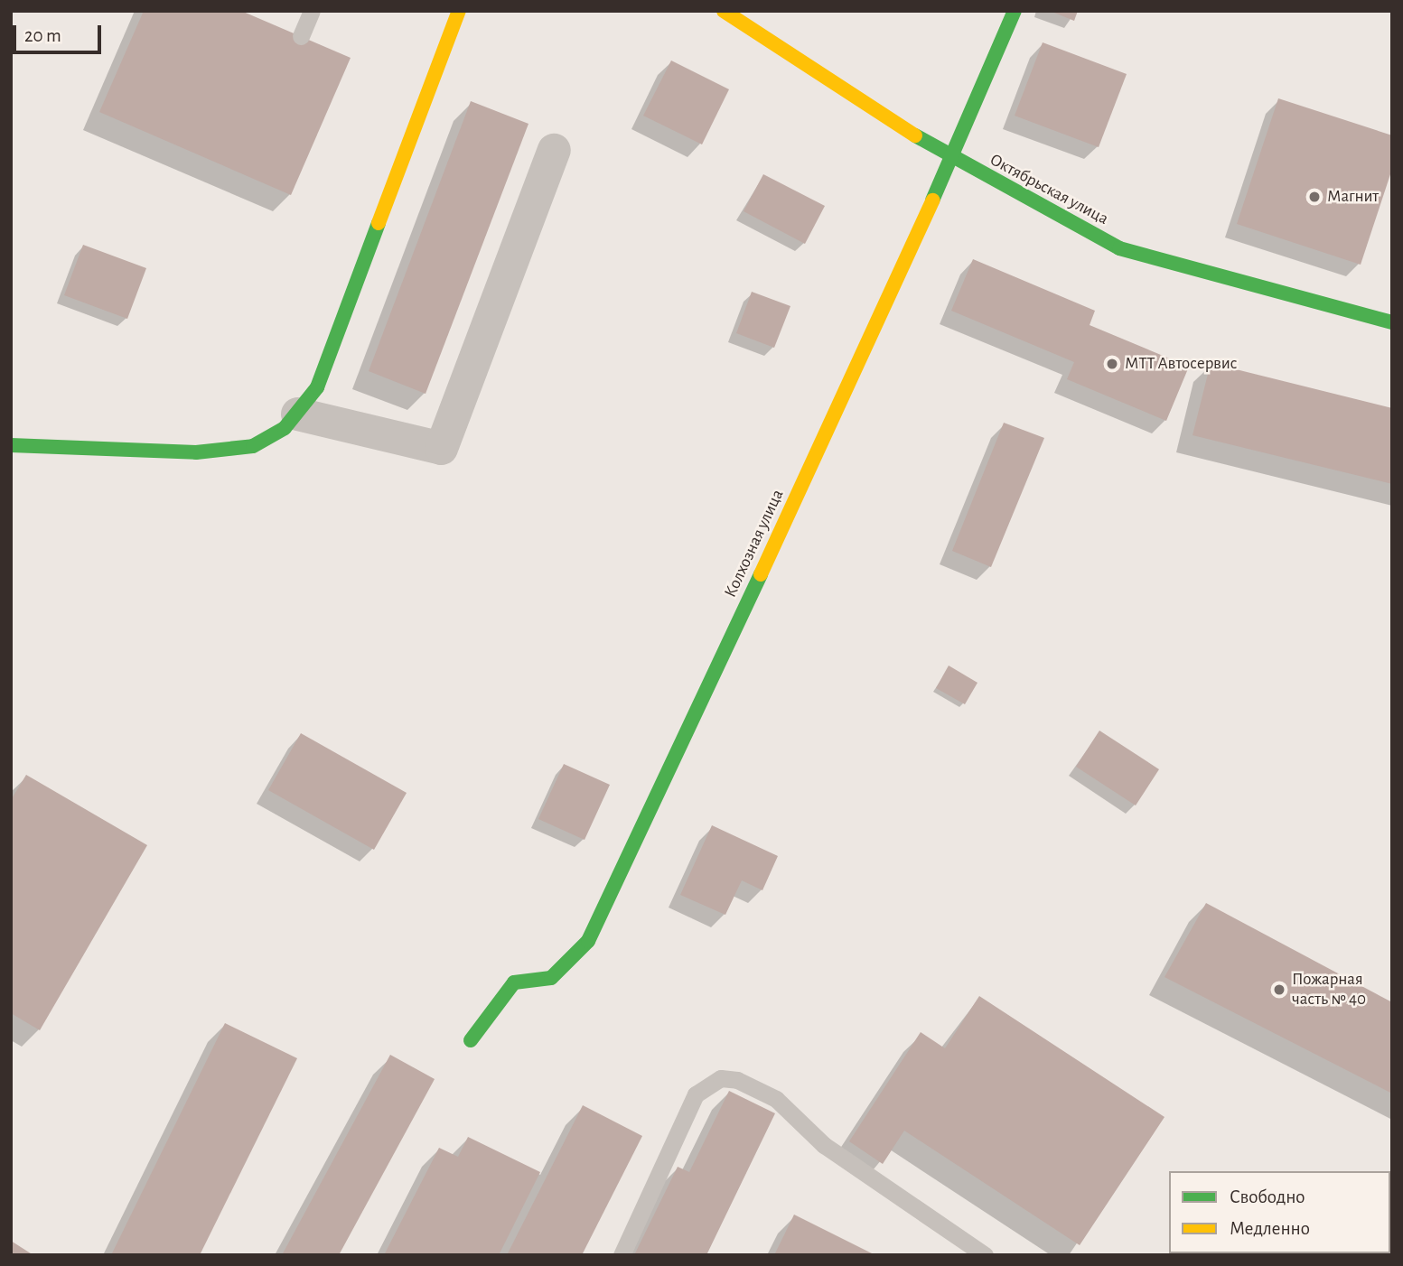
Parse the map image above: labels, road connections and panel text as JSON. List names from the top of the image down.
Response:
{
  "streets": {
    "street": ["Октябрьская улица", "Колхозная улица"]
  },
  "crossings": [
    ["Октябрьская улица", "Колхозная улица"]
  ],
  "places": ["Магнит", "МТТ Автосервис", "Пожарная часть № 40"],
  "legend": ["Свободно", "Медленно"],
  "scale_bar": "20 m"
}
